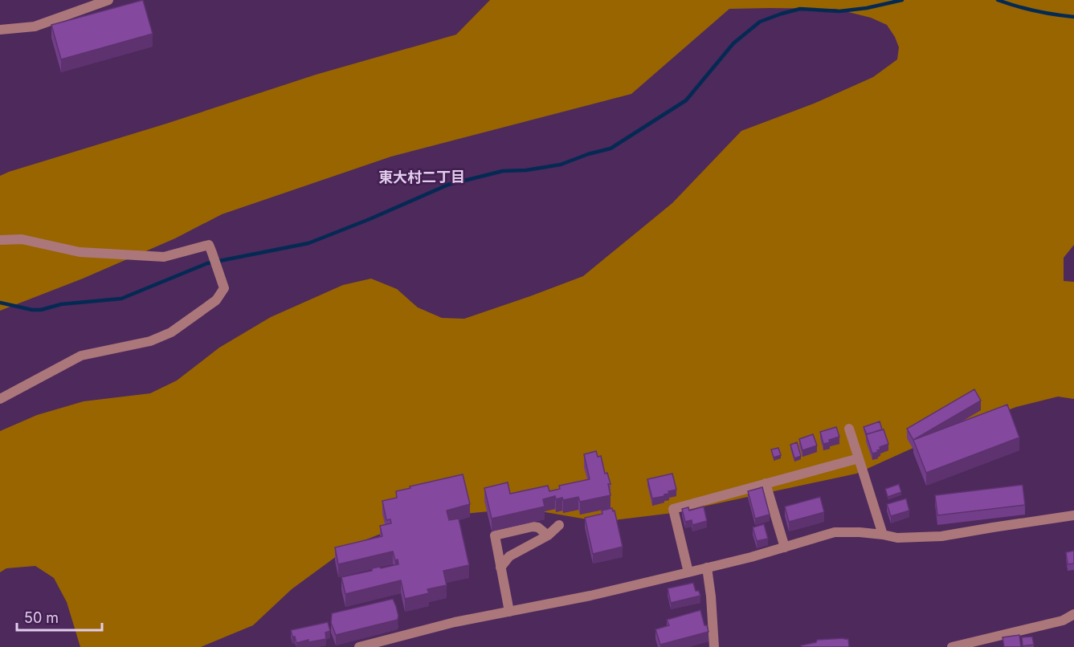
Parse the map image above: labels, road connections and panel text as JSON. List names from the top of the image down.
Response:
{
  "districts": ["東大村二丁目"],
  "scale_bar": "50 m"
}
